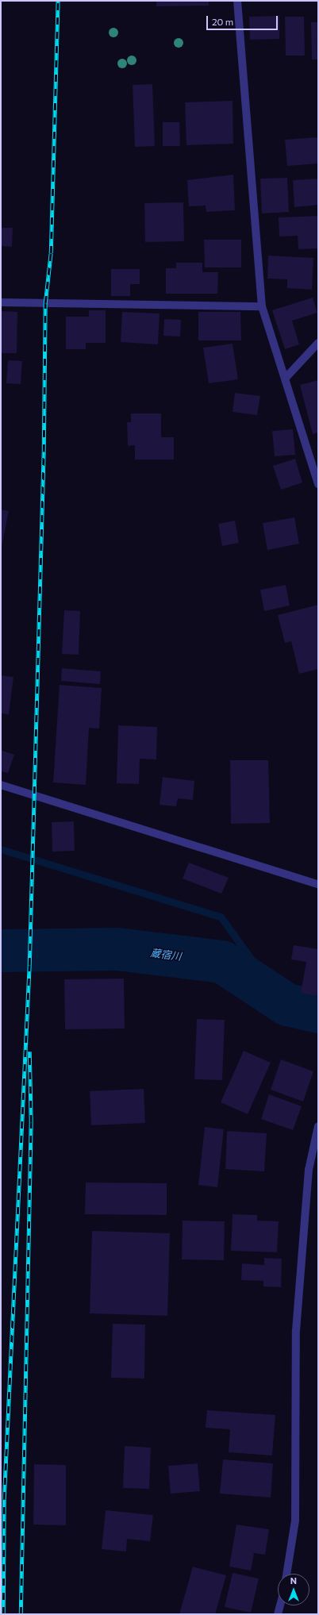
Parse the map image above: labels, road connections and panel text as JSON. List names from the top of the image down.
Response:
{
  "water": ["蔵宿川"],
  "scale_bar": "20 m",
  "north": "top"
}
